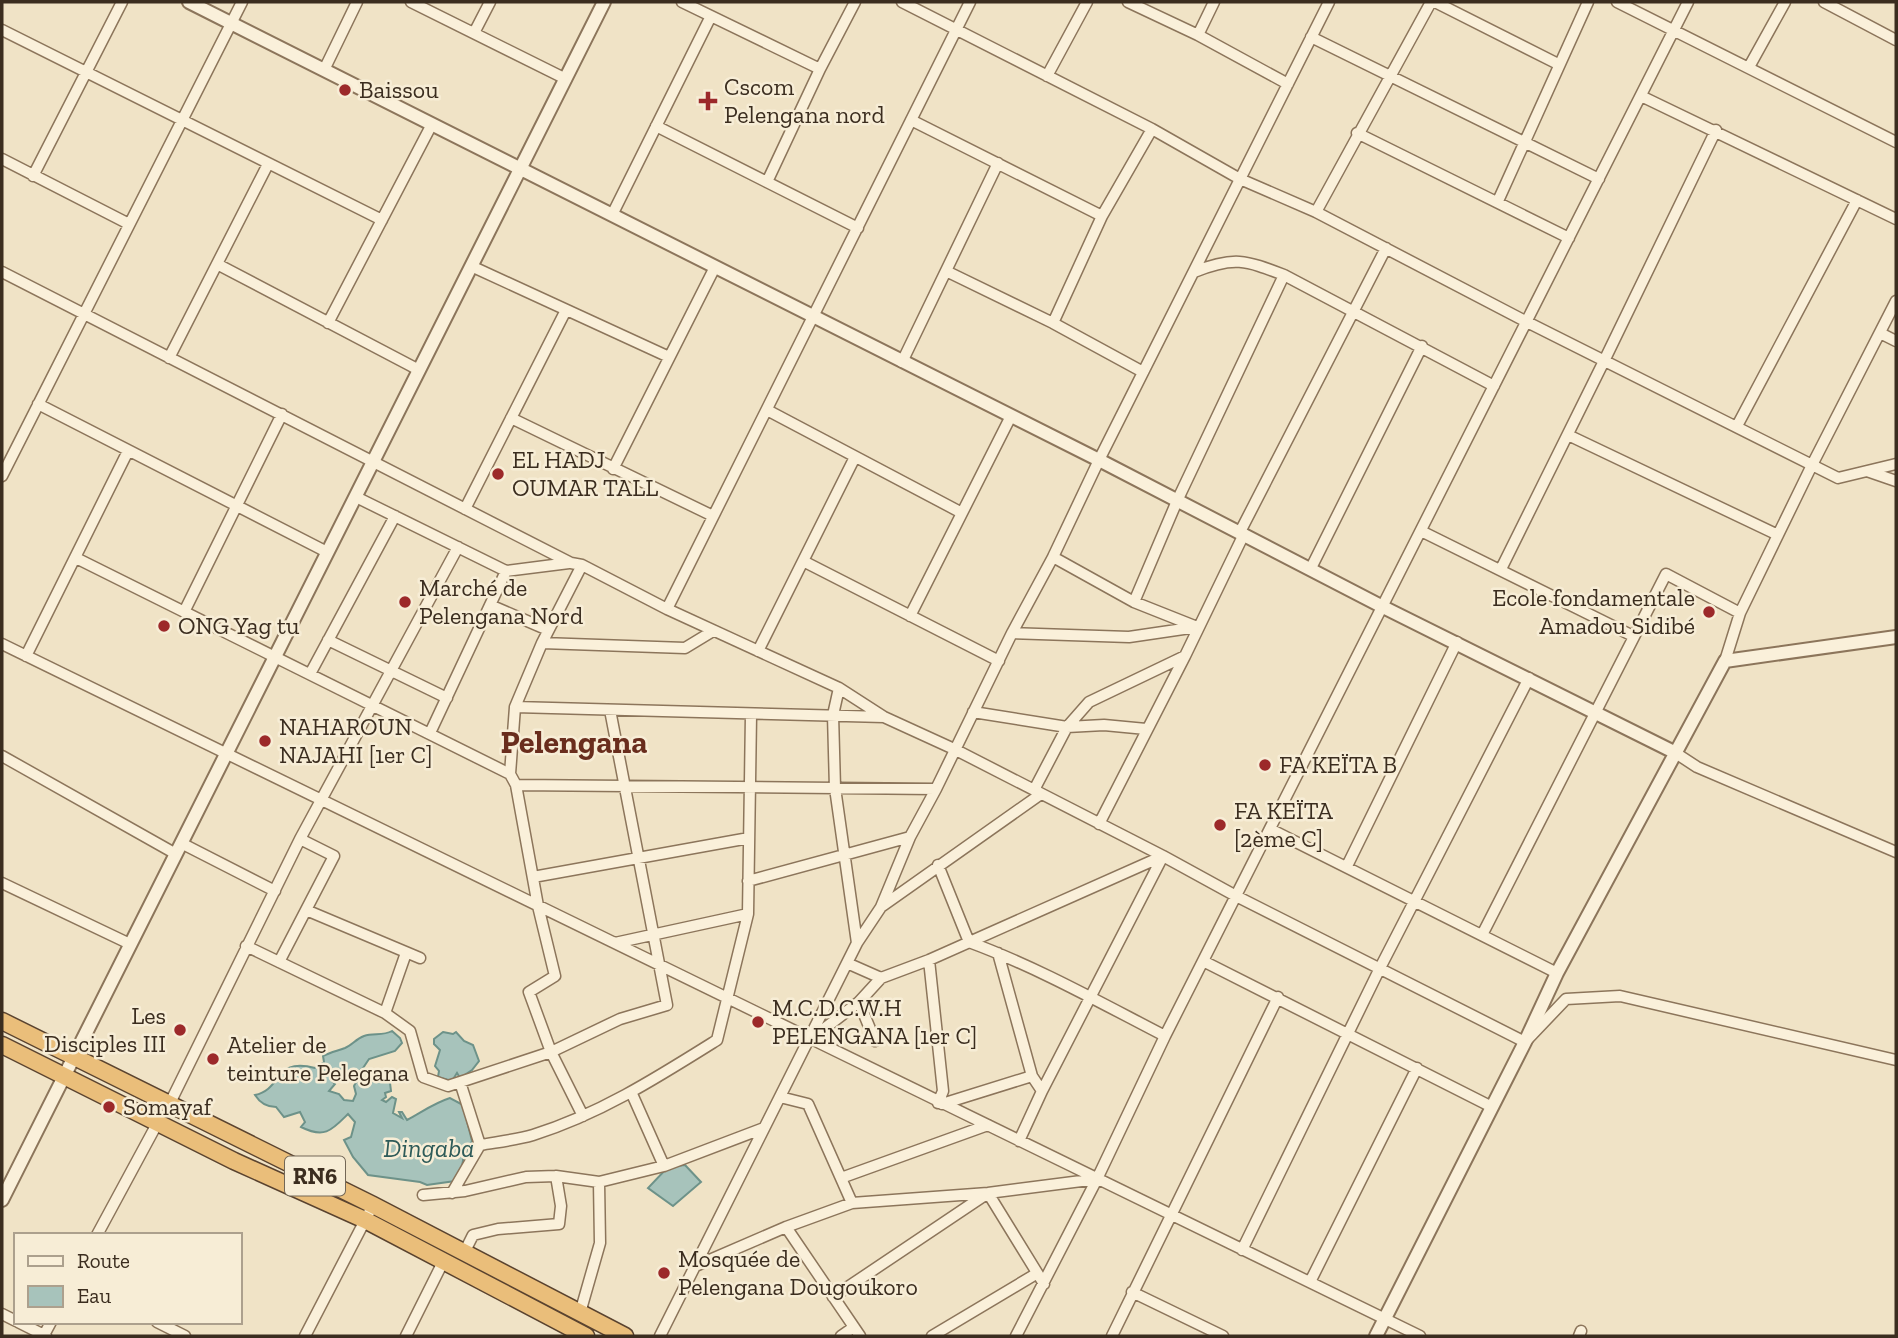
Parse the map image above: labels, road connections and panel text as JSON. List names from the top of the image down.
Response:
{
  "streets": {
    "highway": ["RN6"]
  },
  "districts": ["Pelengana"],
  "water": ["Dingaba"],
  "places": {
    "other": [
      "Baissou",
      "EL HADJ OUMAR TALL",
      "Marché de Pelengana Nord",
      "Ecole fondamentale Amadou Sidibé",
      "ONG Yag tu",
      "NAHAROUN NAJAHI [1er C]",
      "FA KEÏTA B",
      "FA KEÏTA [2ème C]",
      "M.C.D.C.W.H PELENGANA [1er C]",
      "Les Disciples III",
      "Atelier de teinture Pelegana",
      "Somayaf",
      "Mosquée de Pelengana Dougoukoro"
    ],
    "health": ["Cscom Pelengana nord"]
  },
  "legend": ["Route", "Eau"]
}
